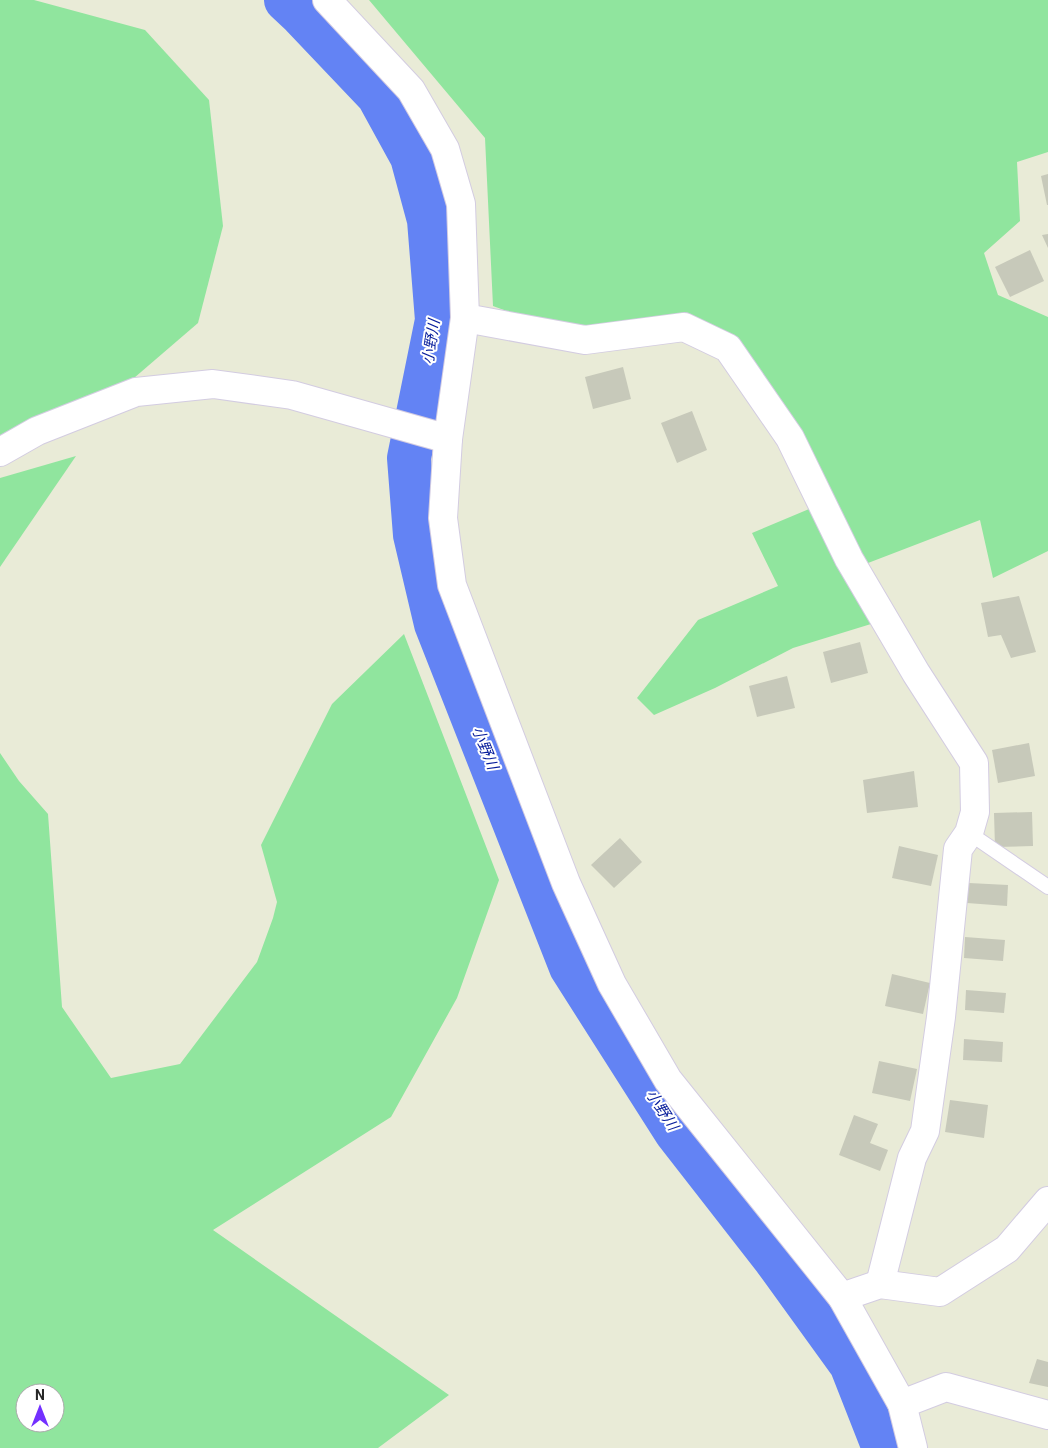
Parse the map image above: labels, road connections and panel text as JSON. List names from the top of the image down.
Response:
{
  "water": ["小野川"],
  "north": "top"
}
